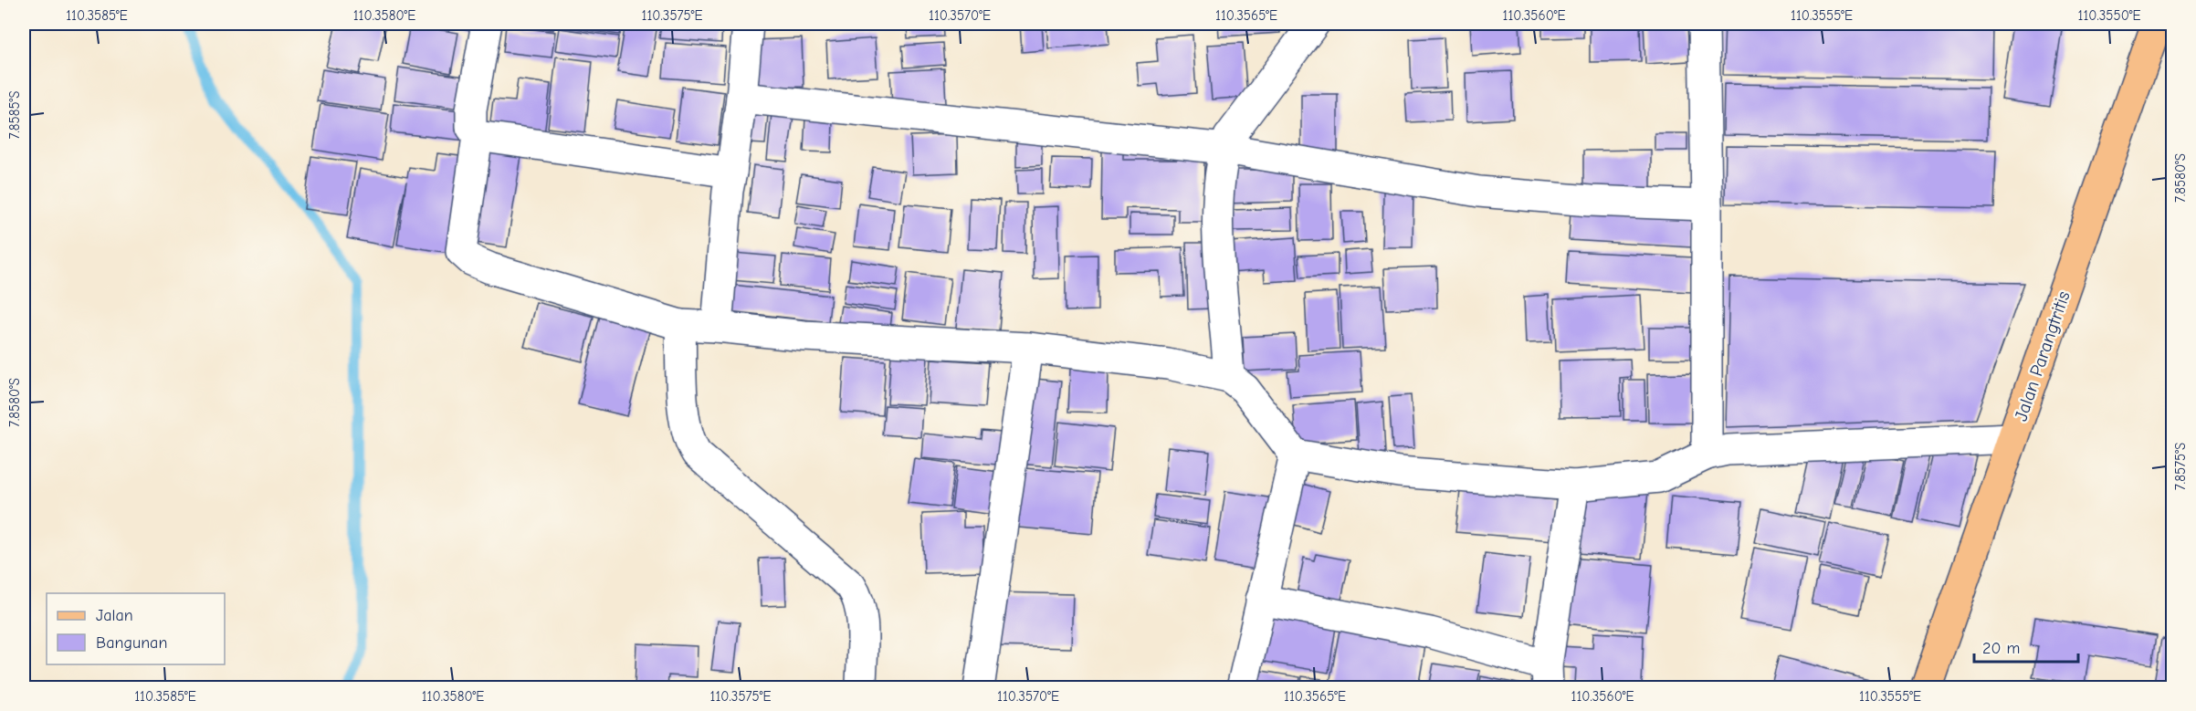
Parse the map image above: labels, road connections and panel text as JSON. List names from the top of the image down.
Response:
{
  "streets": {
    "main road": ["Jalan Parangtritis"]
  },
  "legend": ["Jalan", "Bangunan"],
  "scale_bar": "20 m",
  "coordinates": [
    "110.3585°E",
    "110.3580°E",
    "110.3575°E",
    "110.3570°E",
    "110.3565°E",
    "110.3560°E",
    "110.3555°E",
    "110.3550°E",
    "7.8585°S",
    "7.8580°S",
    "7.8575°S"
  ]
}
